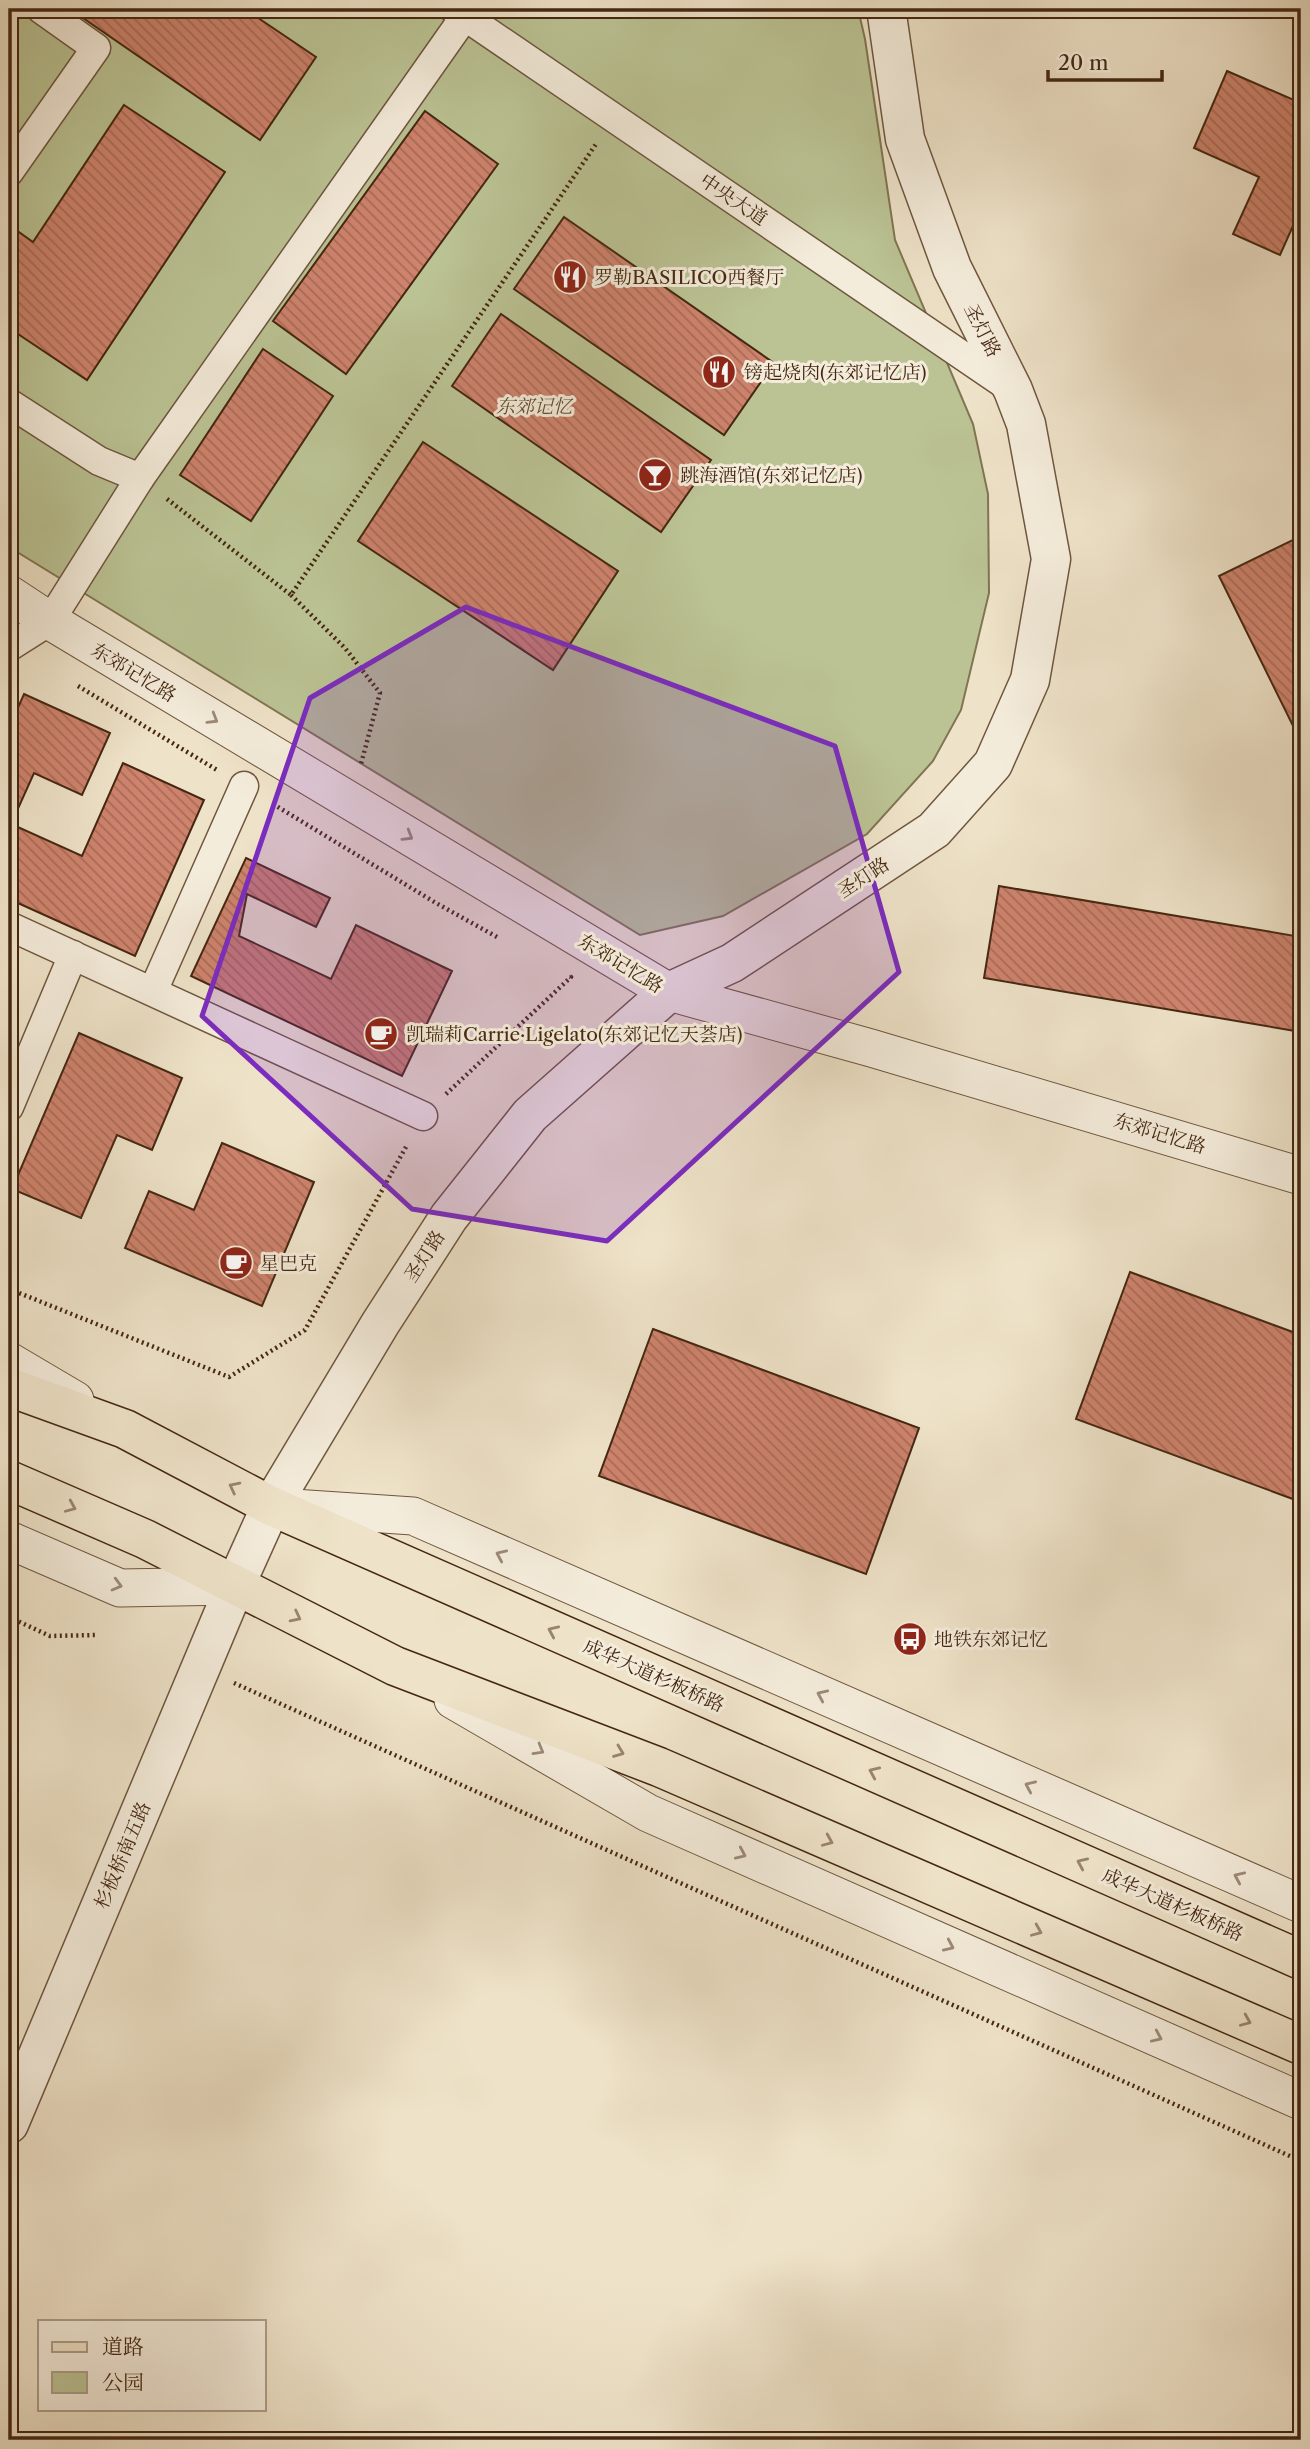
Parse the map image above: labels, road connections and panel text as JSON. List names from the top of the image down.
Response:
{
  "streets": {
    "main road": ["成华大道杉板桥路"],
    "street": [
      "中央大道",
      "圣灯路",
      "东郊记忆路",
      "杉板桥南五路"
    ]
  },
  "crossings": [
    ["中央大道", "圣灯路"],
    ["圣灯路", "东郊记忆路"],
    ["圣灯路", "成华大道杉板桥路"],
    ["圣灯路", "杉板桥南五路"]
  ],
  "parks": ["东郊记忆"],
  "places": {
    "restaurant": ["罗勒BASILICO西餐厅", "镑起烧肉(东郊记忆店)"],
    "bar": ["跳海酒馆(东郊记忆店)"],
    "cafe": ["凯瑞莉Carrie·Ligelato(东郊记忆天荟店)", "星巴克"],
    "bus stop": ["地铁东郊记忆"]
  },
  "legend": ["道路", "公园"],
  "scale_bar": "20 m"
}
